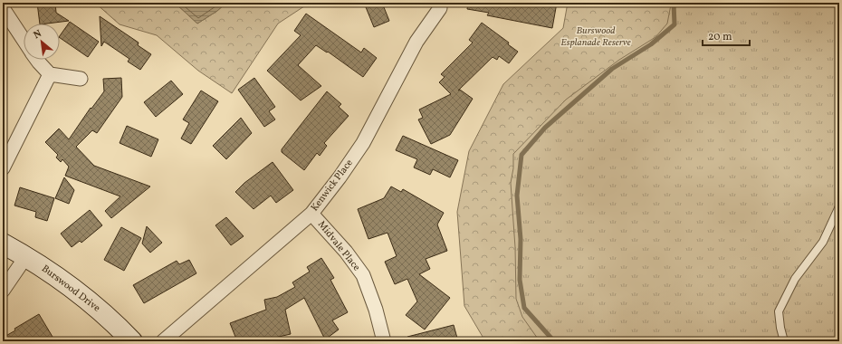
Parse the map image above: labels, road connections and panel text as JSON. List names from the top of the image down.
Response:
{
  "streets": {
    "street": ["Kenwick Place", "Midvale Place", "Burswood Drive"]
  },
  "crossings": [
    ["Kenwick Place", "Midvale Place"]
  ],
  "parks": ["Burswood Esplanade Reserve"],
  "scale_bar": "20 m",
  "north": "top left"
}
